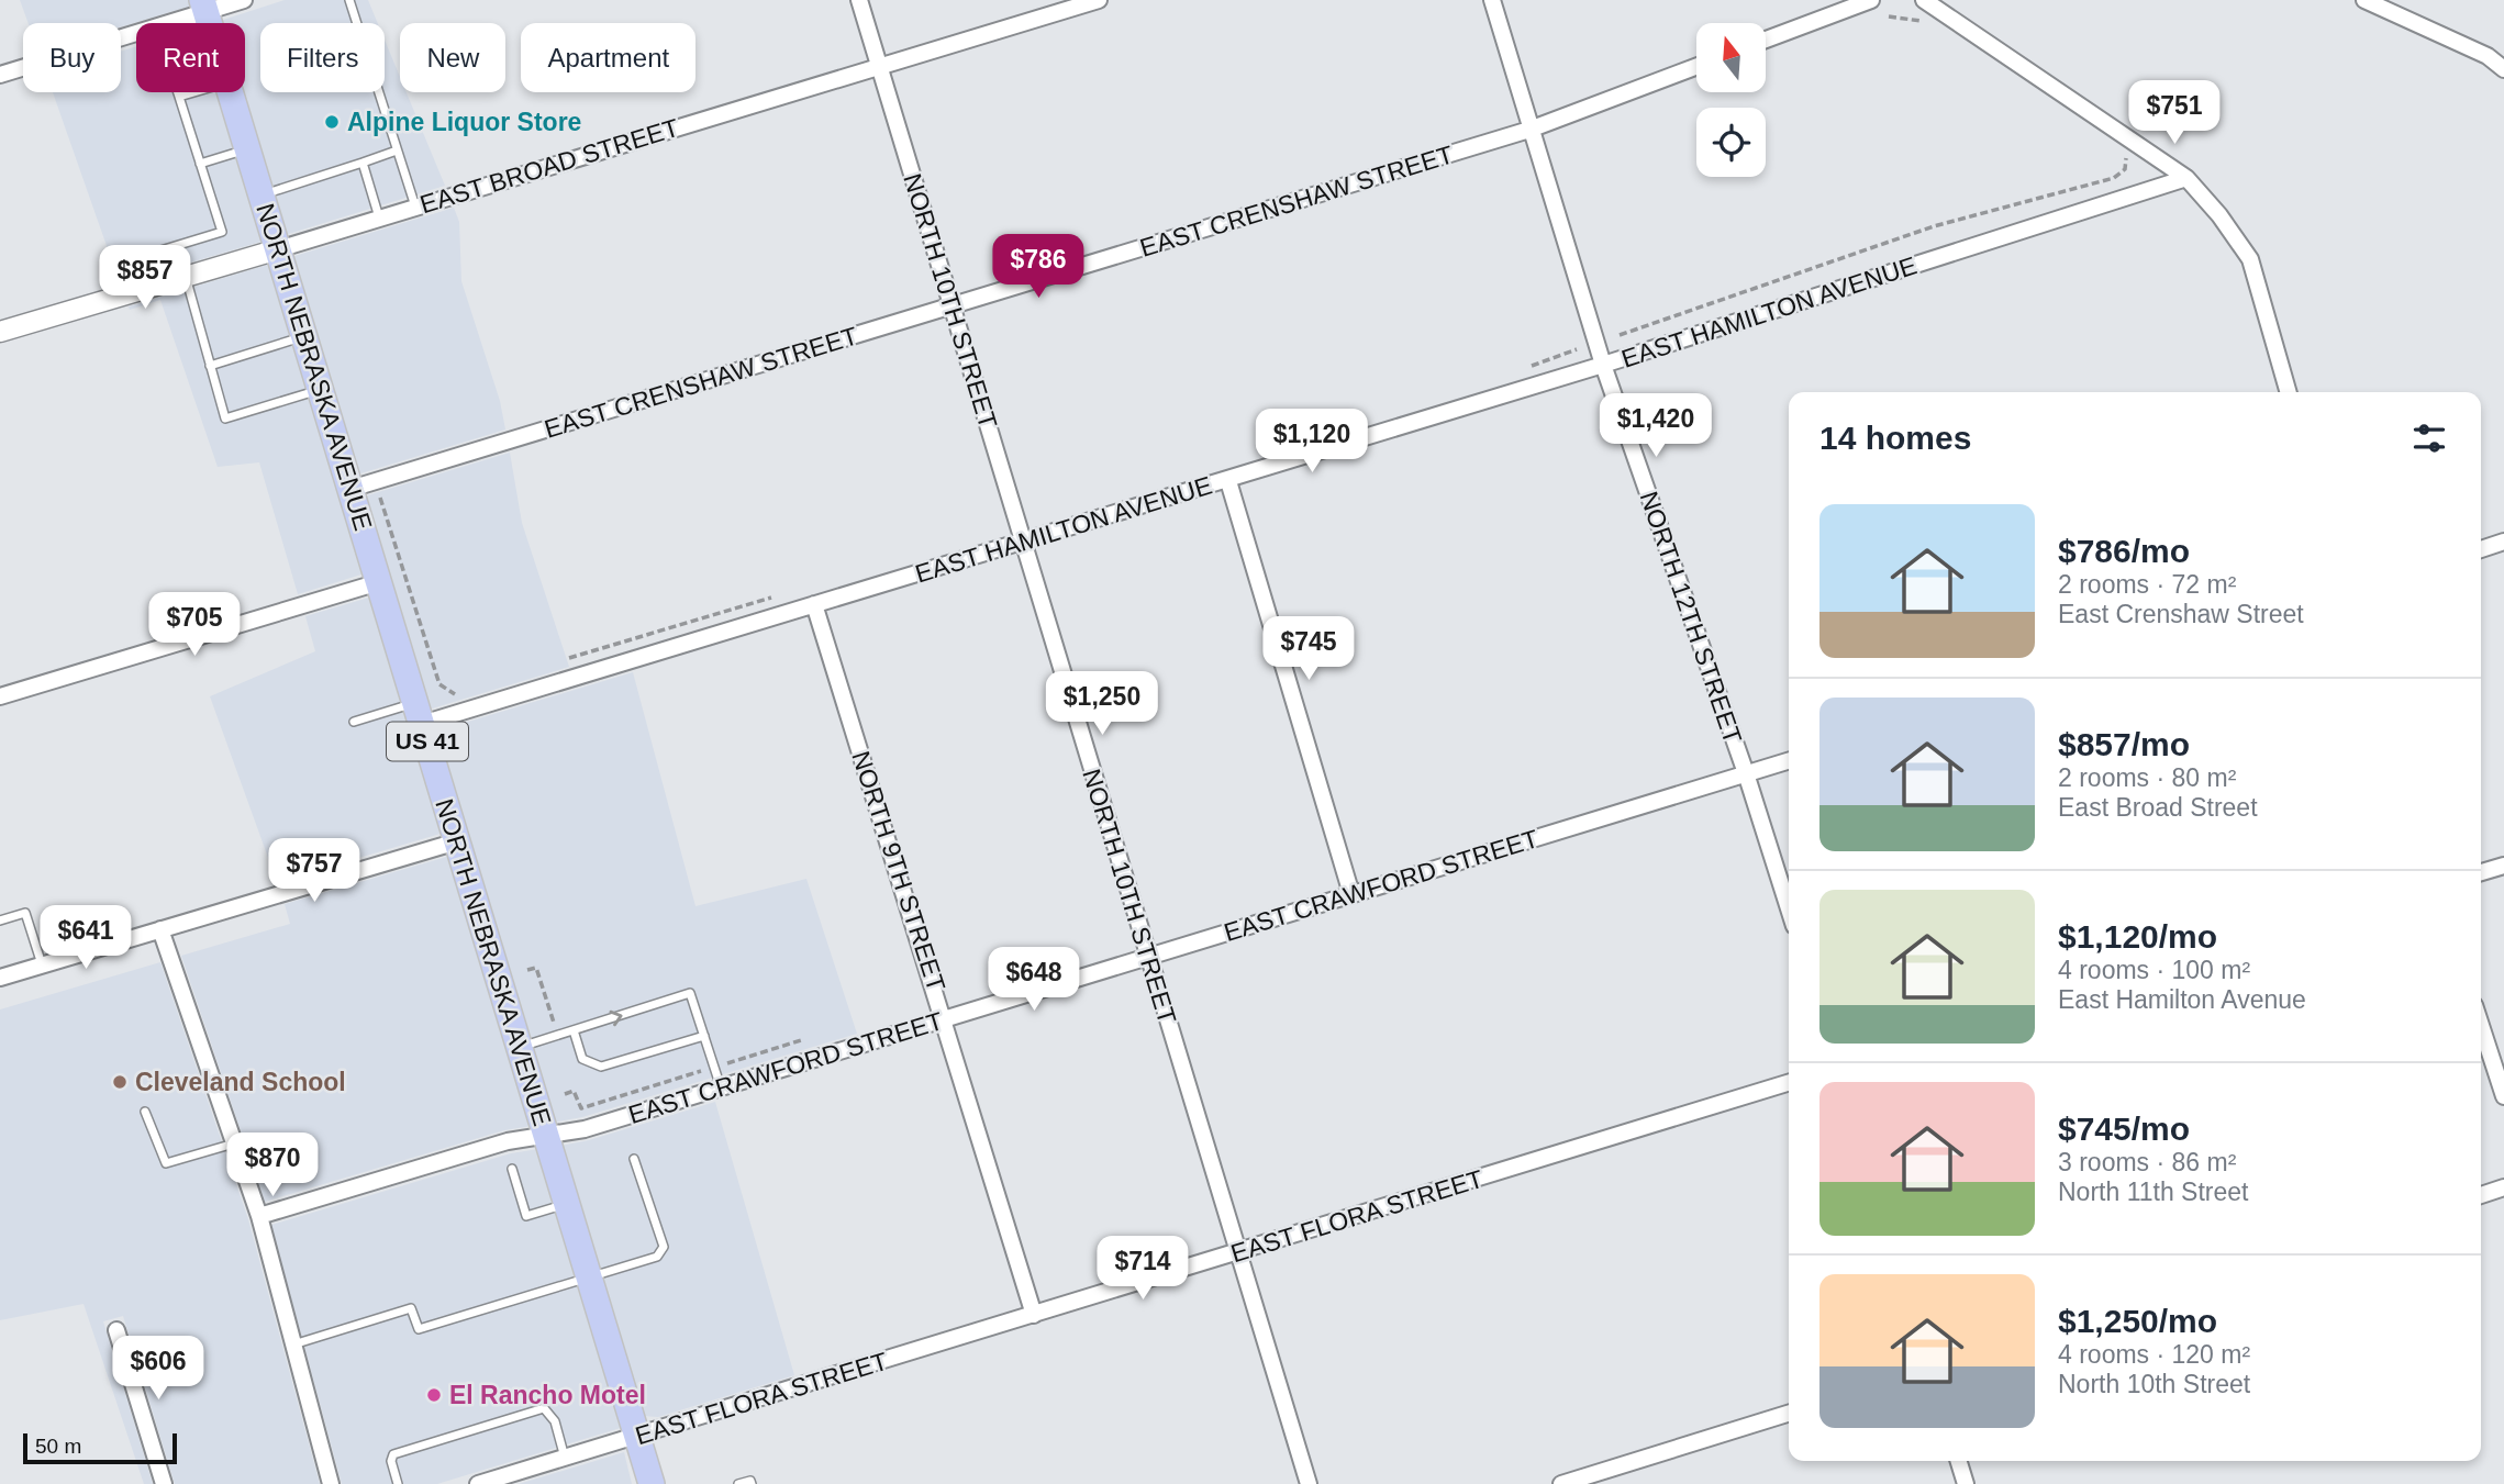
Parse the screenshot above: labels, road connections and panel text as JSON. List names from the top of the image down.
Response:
{
  "streets": {
    "main road": ["NORTH NEBRASKA AVENUE", "US 41"],
    "street": [
      "EAST BROAD STREET",
      "EAST CRENSHAW STREET",
      "NORTH 10TH STREET",
      "EAST HAMILTON AVENUE",
      "NORTH 12TH STREET",
      "NORTH 9TH STREET",
      "EAST CRAWFORD STREET",
      "EAST FLORA STREET"
    ]
  },
  "crossings": [
    ["EAST BROAD STREET", "NORTH 10TH STREET"],
    ["EAST BROAD STREET", "NORTH NEBRASKA AVENUE"],
    ["EAST CRENSHAW STREET", "NORTH 10TH STREET"],
    ["EAST CRENSHAW STREET", "NORTH NEBRASKA AVENUE"],
    ["EAST CRENSHAW STREET", "NORTH 12TH STREET"],
    ["NORTH 10TH STREET", "EAST HAMILTON AVENUE"],
    ["NORTH 10TH STREET", "EAST CRAWFORD STREET"],
    ["NORTH 10TH STREET", "EAST FLORA STREET"],
    ["EAST HAMILTON AVENUE", "NORTH NEBRASKA AVENUE"],
    ["EAST HAMILTON AVENUE", "NORTH 12TH STREET"],
    ["EAST HAMILTON AVENUE", "NORTH 9TH STREET"],
    ["NORTH NEBRASKA AVENUE", "EAST CRAWFORD STREET"],
    ["NORTH NEBRASKA AVENUE", "EAST FLORA STREET"],
    ["NORTH 12TH STREET", "EAST CRAWFORD STREET"],
    ["NORTH 9TH STREET", "EAST CRAWFORD STREET"],
    ["NORTH 9TH STREET", "EAST FLORA STREET"]
  ],
  "places": ["Alpine Liquor Store", "Cleveland School", "El Rancho Motel"],
  "scale_bar": "50 m",
  "north": "top",
  "page": {
    "chip": [
      "Buy",
      "Rent",
      "Filters",
      "New",
      "Apartment"
    ],
    "price": [
      "$751",
      "$786",
      "$857",
      "$1,420",
      "$1,120",
      "$705",
      "$745",
      "$1,250",
      "$757",
      "$641",
      "$648",
      "$870",
      "$714",
      "$606"
    ],
    "heading": "14 homes",
    "list": [
      {
        "name": "$786/mo",
        "note": "2 rooms · 72 m² · East Crenshaw Street"
      },
      {
        "name": "$857/mo",
        "note": "2 rooms · 80 m² · East Broad Street"
      },
      {
        "name": "$1,120/mo",
        "note": "4 rooms · 100 m² · East Hamilton Avenue"
      },
      {
        "name": "$745/mo",
        "note": "3 rooms · 86 m² · North 11th Street"
      },
      {
        "name": "$1,250/mo",
        "note": "4 rooms · 120 m² · North 10th Street"
      }
    ],
    "scale": "50 m"
  }
}
